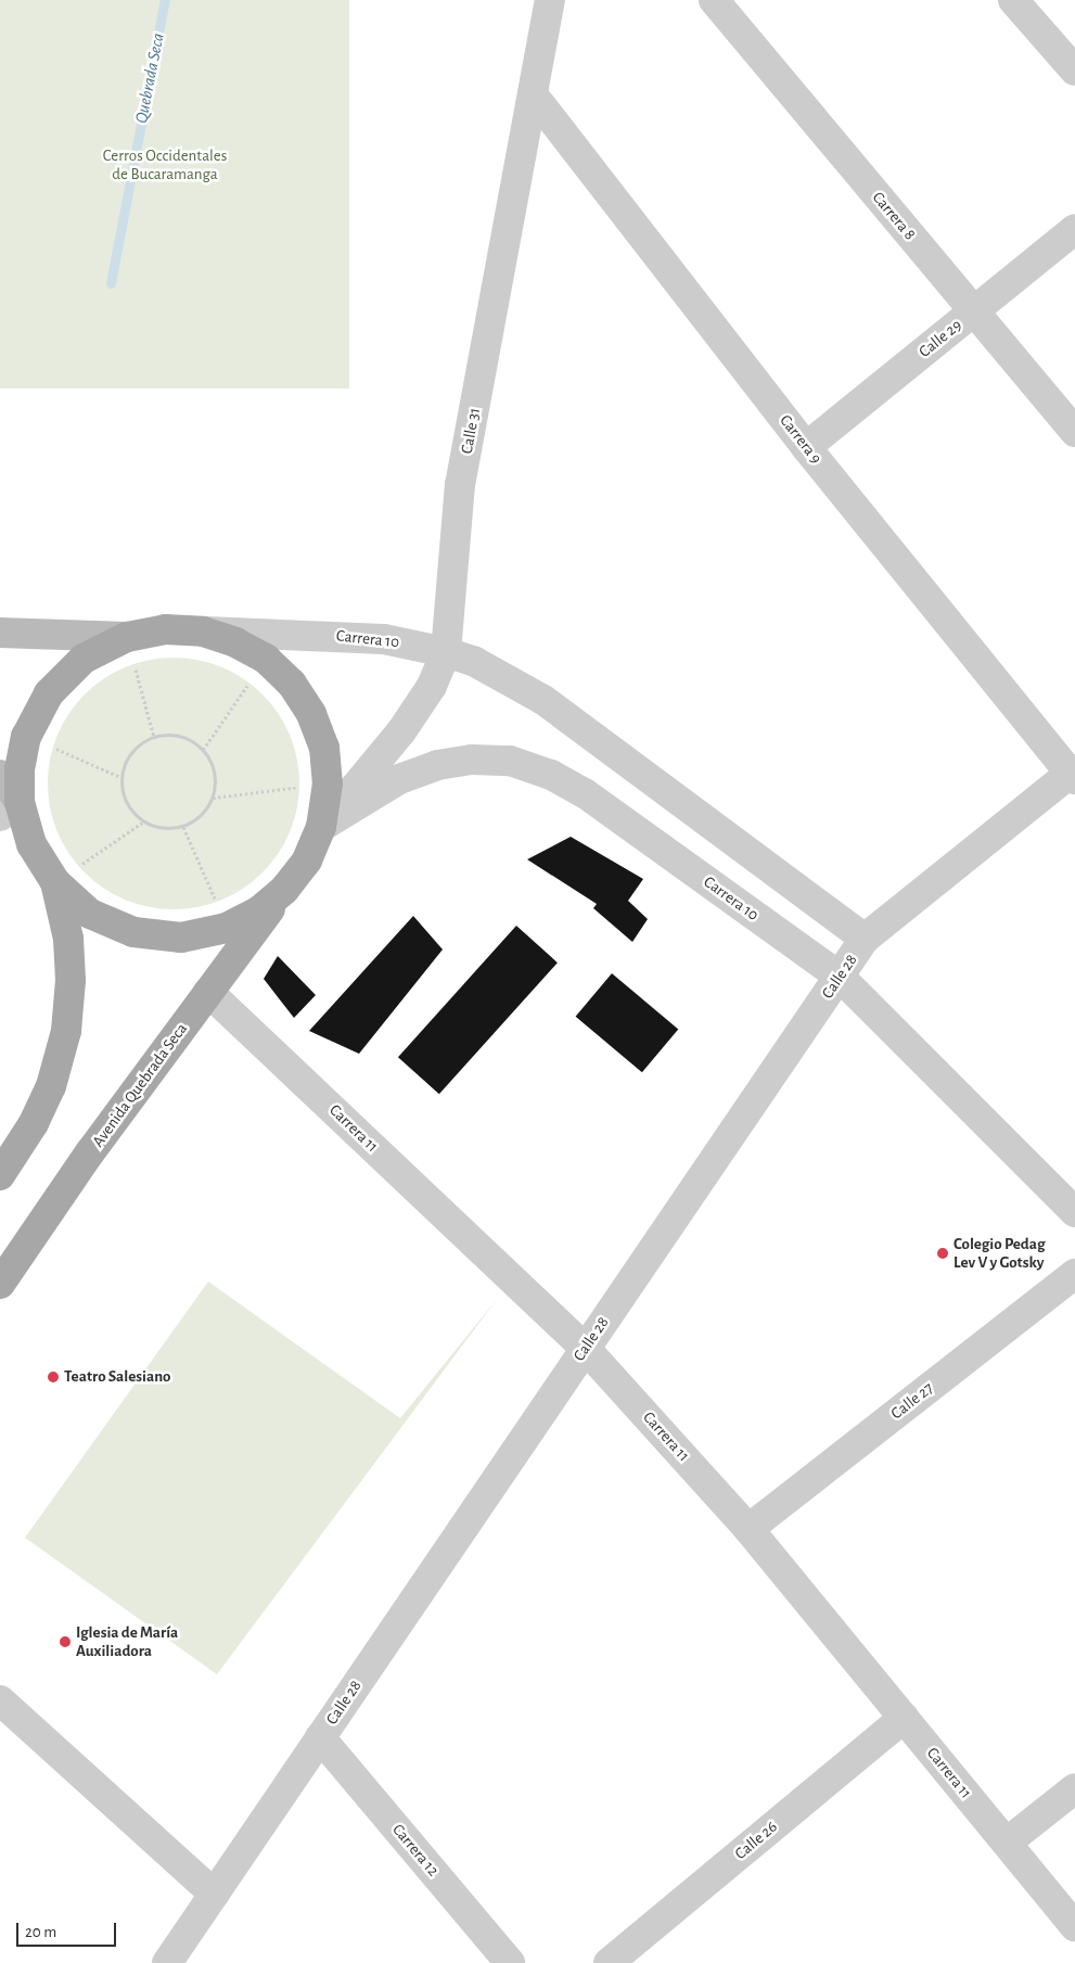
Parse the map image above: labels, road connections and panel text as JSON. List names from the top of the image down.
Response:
{
  "streets": {
    "main road": ["Avenida Quebrada Seca"],
    "street": [
      "Carrera 8",
      "Calle 29",
      "Calle 31",
      "Carrera 9",
      "Carrera 10",
      "Calle 28",
      "Carrera 11",
      "Calle 27",
      "Calle 26",
      "Carrera 12"
    ]
  },
  "crossings": [
    ["Carrera 8", "Calle 29"],
    ["Calle 29", "Carrera 9"],
    ["Calle 31", "Carrera 9"],
    ["Calle 31", "Carrera 10"],
    ["Carrera 9", "Calle 28"],
    ["Carrera 10", "Calle 28"],
    ["Calle 28", "Carrera 11"],
    ["Calle 28", "Carrera 12"],
    ["Avenida Quebrada Seca", "Carrera 11"],
    ["Carrera 11", "Calle 27"],
    ["Carrera 11", "Calle 26"]
  ],
  "water": ["Quebrada Seca"],
  "parks": ["Cerros Occidentales de Bucaramanga"],
  "places": ["Colegio Pedag Lev V y Gotsky", "Teatro Salesiano", "Iglesia de María Auxiliadora"],
  "scale_bar": "20 m"
}
